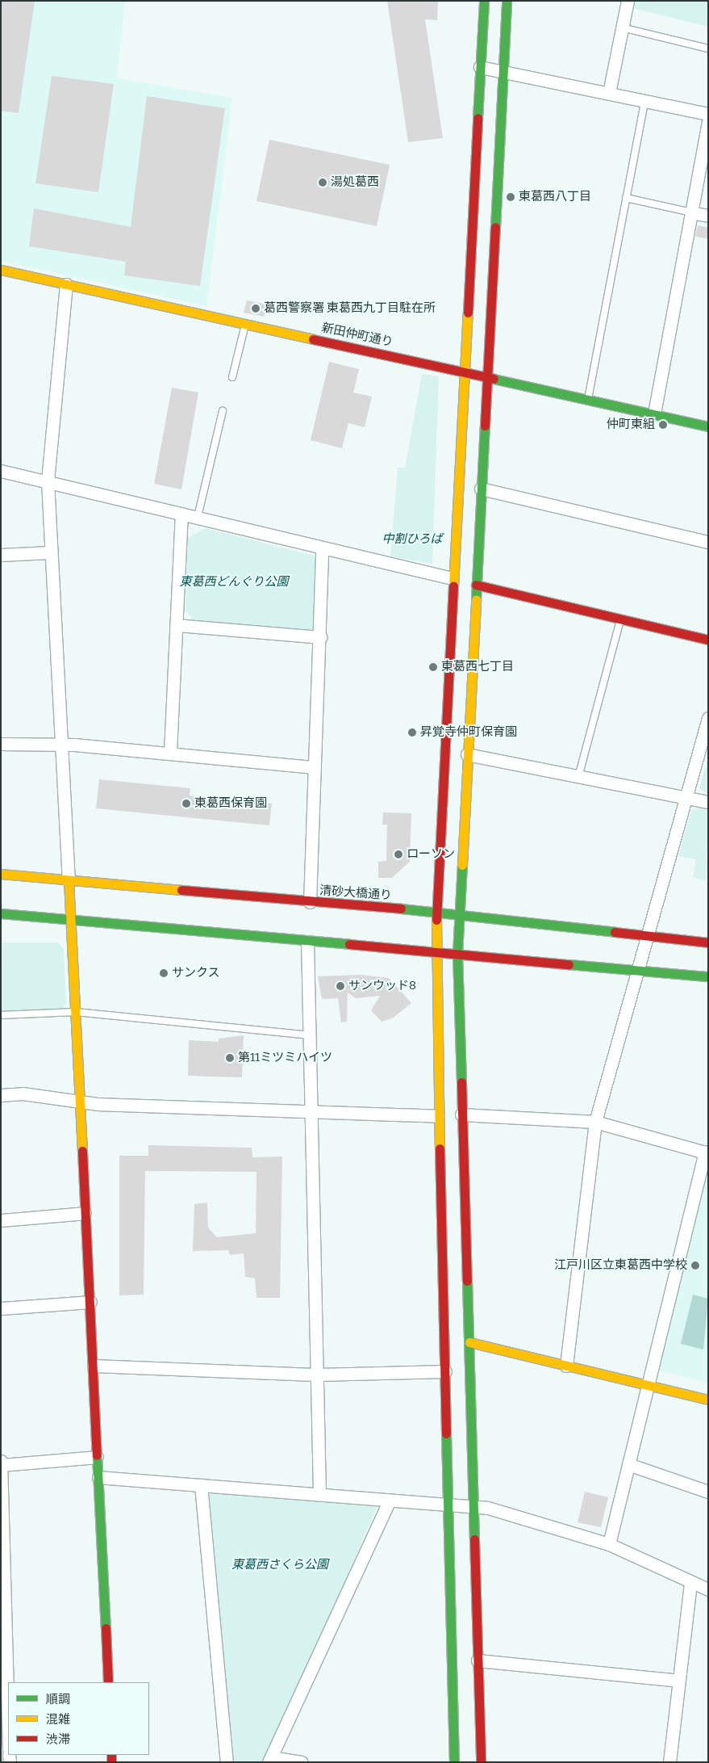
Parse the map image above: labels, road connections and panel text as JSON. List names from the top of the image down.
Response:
{
  "streets": {
    "street": ["新田仲町通り", "清砂大橋通り"]
  },
  "parks": ["中割ひろば", "東葛西どんぐり公園", "東葛西さくら公園"],
  "places": [
    "湯処葛西",
    "東葛西八丁目",
    "葛西警察署 東葛西九丁目駐在所",
    "仲町東組",
    "東葛西七丁目",
    "昇覚寺仲町保育園",
    "東葛西保育園",
    "ローソン",
    "サンクス",
    "サンウッド8",
    "第11ミツミハイツ",
    "江戸川区立東葛西中学校"
  ],
  "legend": ["順調", "混雑", "渋滞"]
}
